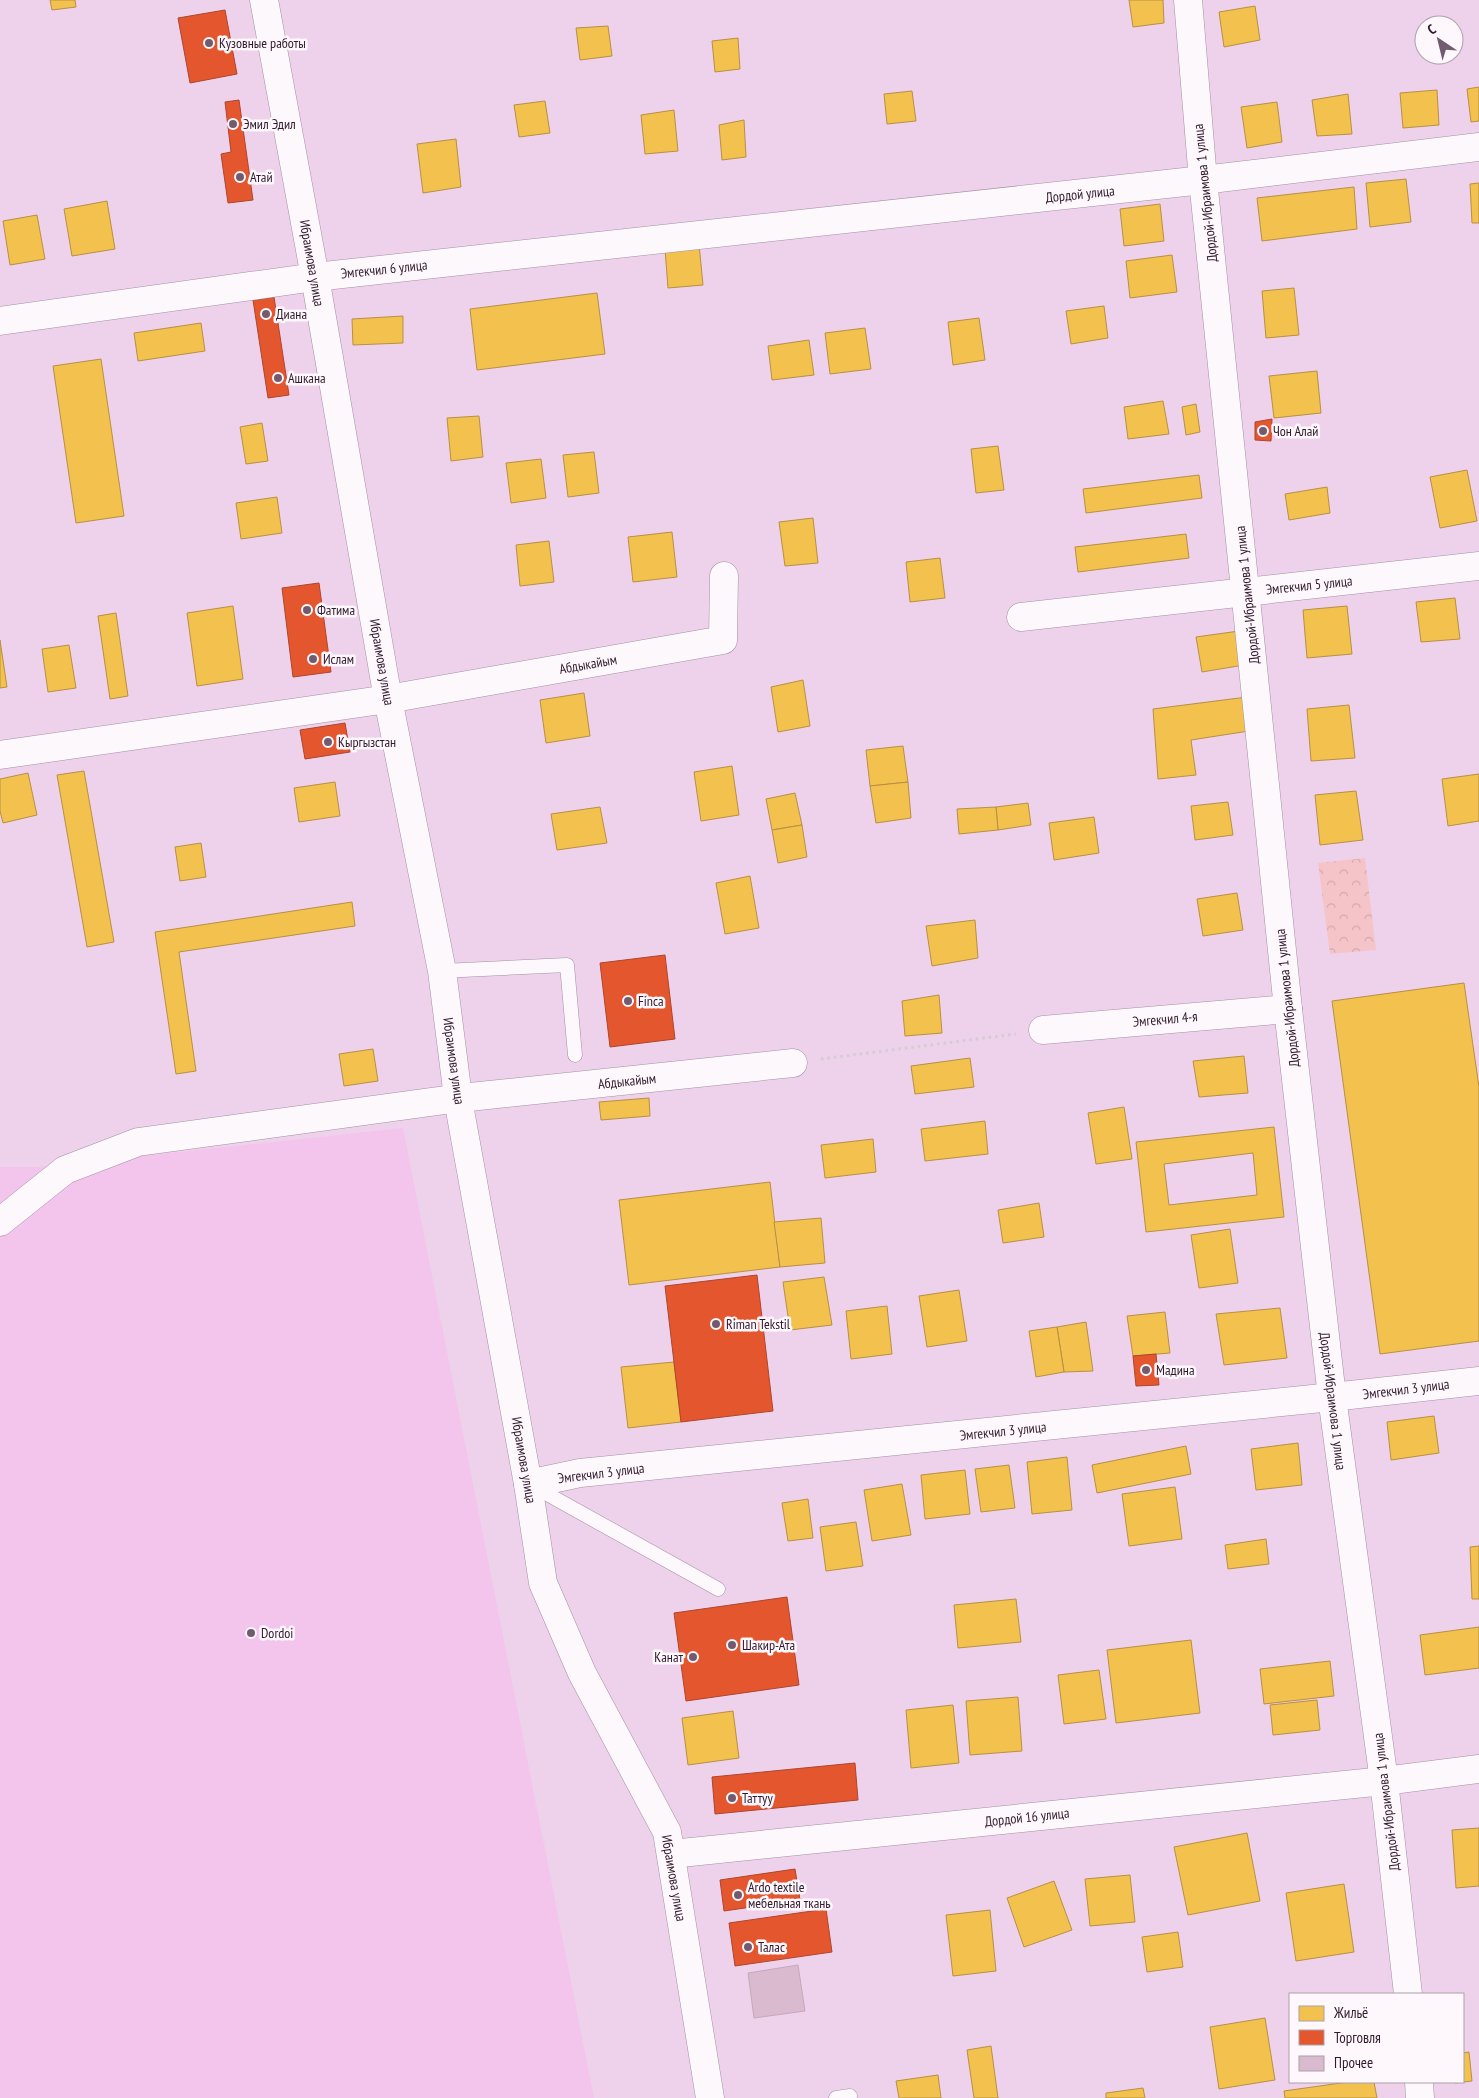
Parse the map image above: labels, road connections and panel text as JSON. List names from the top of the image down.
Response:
{
  "streets": {
    "street": [
      "Дордой-Ибраимова 1 улица",
      "Дордой улица",
      "Ибраимова улица",
      "Эмгекчил 6 улица",
      "Эмгекчил 5 улица",
      "Абдыкайым",
      "Эмгекчил 4-я",
      "Эмгекчил 3 улица",
      "Дордой 16 улица"
    ]
  },
  "crossings": [
    ["Дордой-Ибраимова 1 улица", "Дордой улица"],
    ["Дордой-Ибраимова 1 улица", "Эмгекчил 5 улица"],
    ["Дордой-Ибраимова 1 улица", "Эмгекчил 4-я"],
    ["Дордой-Ибраимова 1 улица", "Эмгекчил 3 улица"],
    ["Дордой-Ибраимова 1 улица", "Дордой 16 улица"],
    ["Дордой улица", "Эмгекчил 6 улица"],
    ["Ибраимова улица", "Эмгекчил 6 улица"],
    ["Ибраимова улица", "Абдыкайым"],
    ["Ибраимова улица", "Эмгекчил 3 улица"],
    ["Ибраимова улица", "Дордой 16 улица"]
  ],
  "places": [
    "Кузовные работы",
    "Эмил Эдил",
    "Атай",
    "Диана",
    "Ашкана",
    "Чон Алай",
    "Фатима",
    "Ислам",
    "Кыргызстан",
    "Finca",
    "Riman Tekstil",
    "Мадина",
    "Dordoi",
    "Шакир-Ата",
    "Канат",
    "Таттуу",
    "Ardo textile мебельная ткань",
    "Талас"
  ],
  "legend": ["Жильё", "Торговля", "Прочее"],
  "north": "top left"
}
